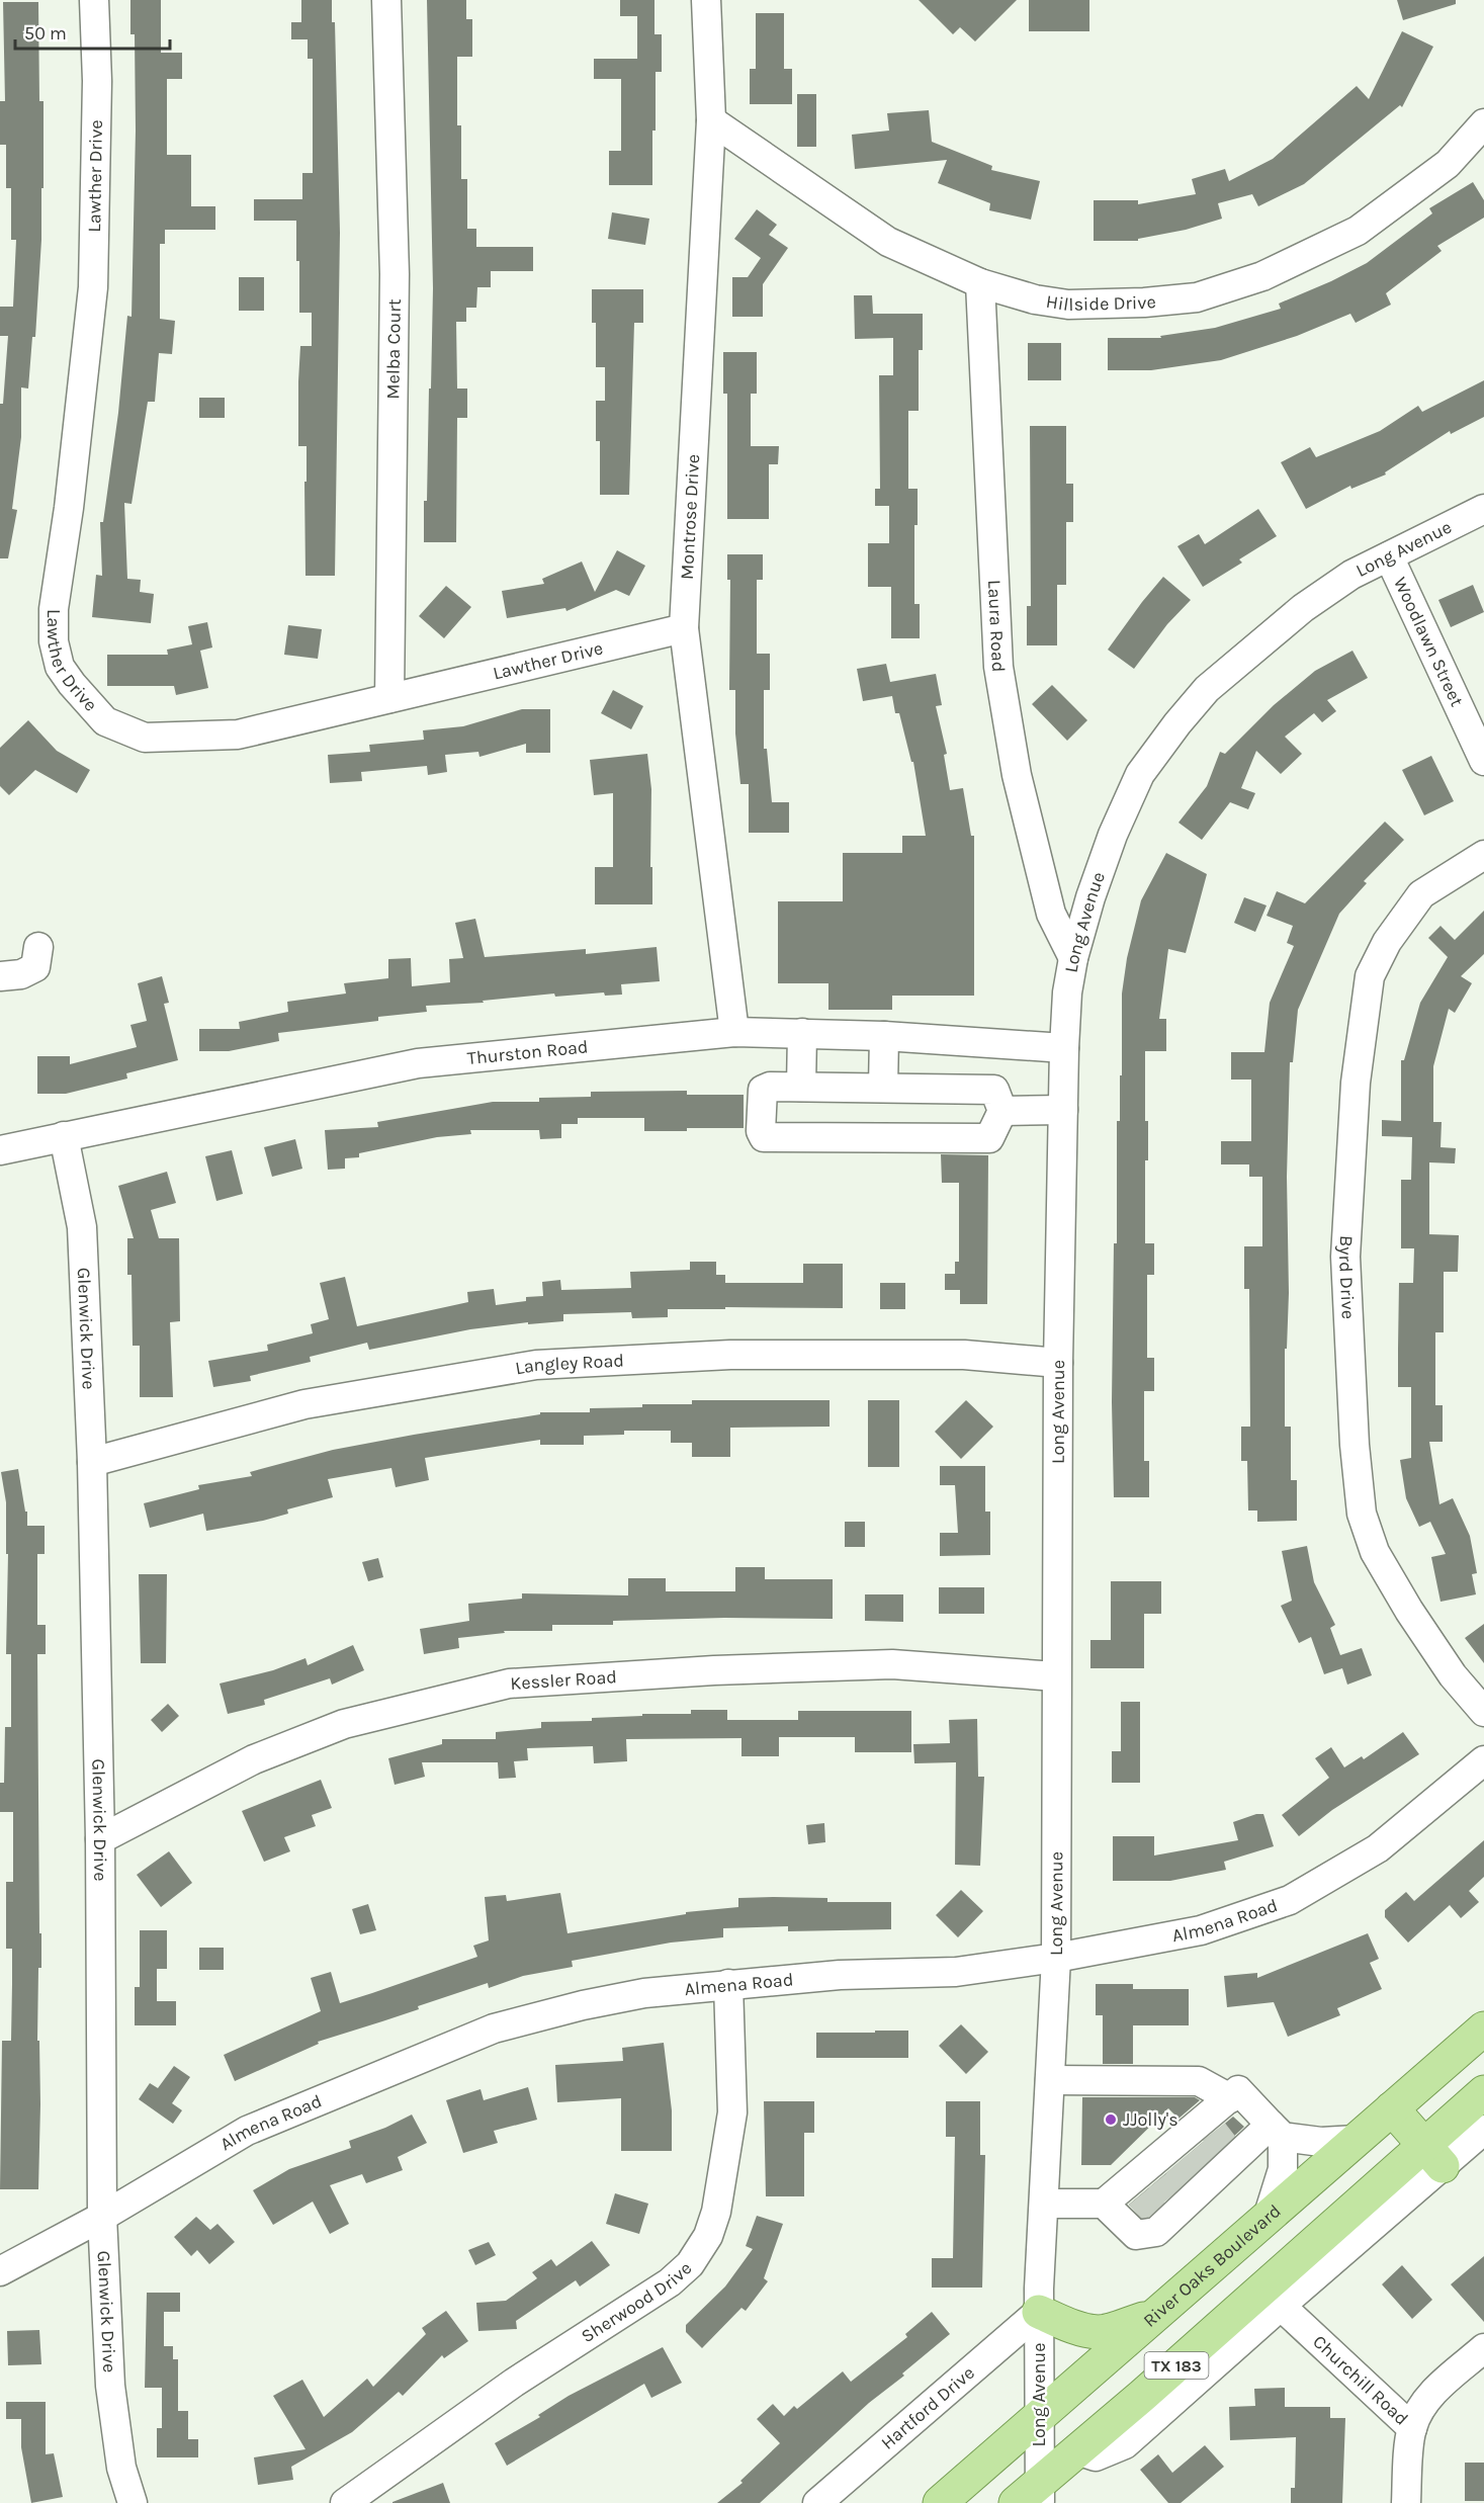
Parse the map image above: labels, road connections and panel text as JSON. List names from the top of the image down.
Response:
{
  "streets": {
    "main road": ["River Oaks Boulevard", "TX 183"],
    "street": [
      "Lawther Drive",
      "Hillside Drive",
      "Melba Court",
      "Montrose Drive",
      "Long Avenue",
      "Laura Road",
      "Woodlawn Street",
      "Thurston Road",
      "Byrd Drive",
      "Glenwick Drive",
      "Langley Road",
      "Kessler Road",
      "Almena Road",
      "Sherwood Drive",
      "Churchill Road",
      "Hartford Drive"
    ]
  },
  "crossings": [
    ["Lawther Drive", "Melba Court"],
    ["Lawther Drive", "Montrose Drive"],
    ["Hillside Drive", "Montrose Drive"],
    ["Hillside Drive", "Laura Road"],
    ["Montrose Drive", "Thurston Road"],
    ["Long Avenue", "Laura Road"],
    ["Long Avenue", "Woodlawn Street"],
    ["Long Avenue", "Thurston Road"],
    ["Long Avenue", "Langley Road"],
    ["Long Avenue", "Kessler Road"],
    ["Long Avenue", "Almena Road"],
    ["Long Avenue", "River Oaks Boulevard"],
    ["Long Avenue", "TX 183"],
    ["Long Avenue", "Hartford Drive"],
    ["Thurston Road", "Glenwick Drive"],
    ["Glenwick Drive", "Langley Road"],
    ["Glenwick Drive", "Kessler Road"],
    ["Glenwick Drive", "Almena Road"],
    ["Almena Road", "Sherwood Drive"]
  ],
  "places": ["JJolly's"],
  "scale_bar": "50 m"
}
